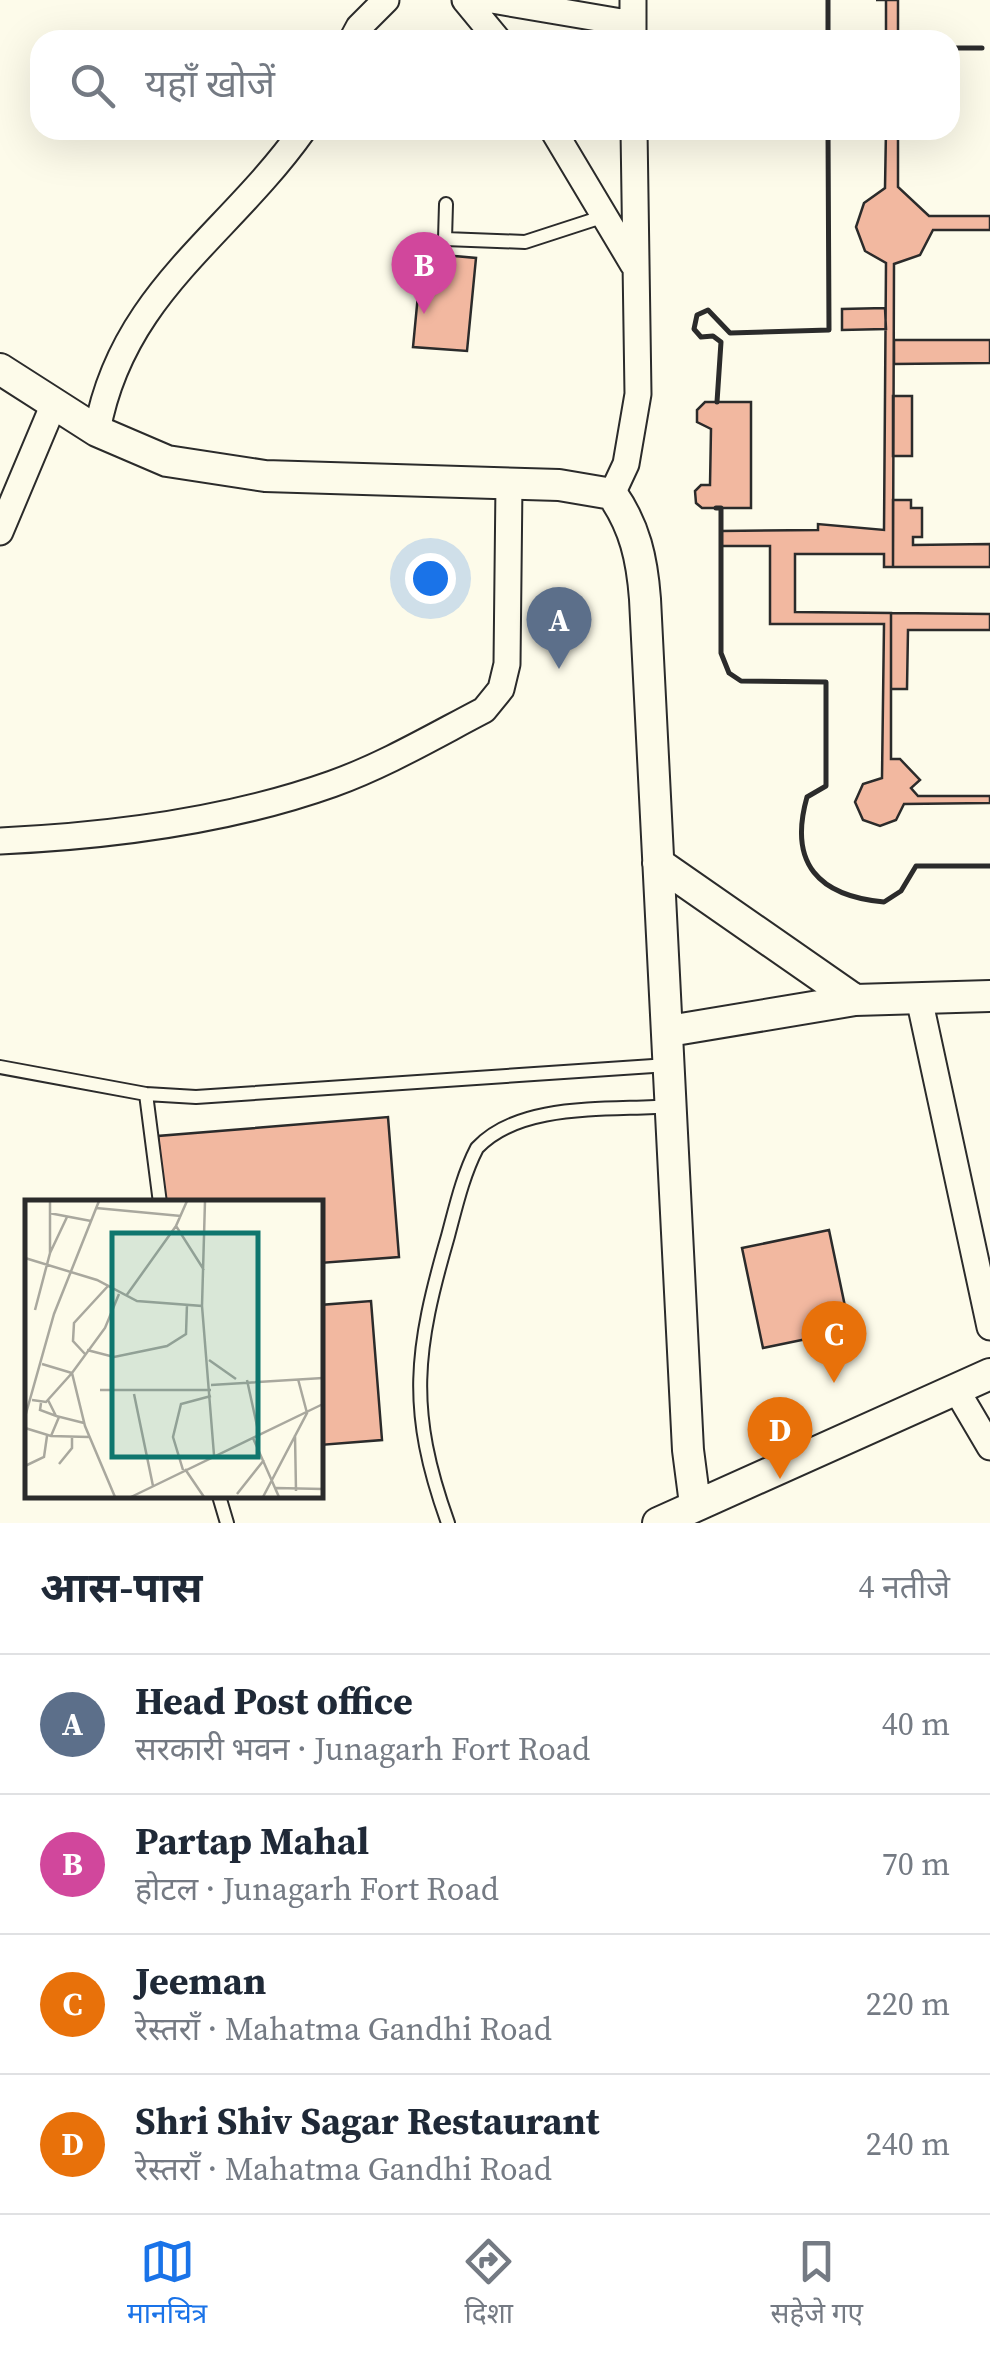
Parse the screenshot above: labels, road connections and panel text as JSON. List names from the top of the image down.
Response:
{
  "page": {
    "search": "यहाँ खोजें",
    "pins": [
      "B",
      "A",
      "C",
      "D"
    ],
    "heading": ["आस-पास", "4 नतीजे"],
    "list": [
      {
        "mark": "A",
        "name": "Head Post office",
        "note": "सरकारी भवन · Junagarh Fort Road",
        "value": "40 m"
      },
      {
        "mark": "B",
        "name": "Partap Mahal",
        "note": "होटल · Junagarh Fort Road",
        "value": "70 m"
      },
      {
        "mark": "C",
        "name": "Jeeman",
        "note": "रेस्तराँ · Mahatma Gandhi Road",
        "value": "220 m"
      },
      {
        "mark": "D",
        "name": "Shri Shiv Sagar Restaurant",
        "note": "रेस्तराँ · Mahatma Gandhi Road",
        "value": "240 m"
      }
    ],
    "nav": ["मानचित्र", "दिशा", "सहेजे गए"]
  }
}
